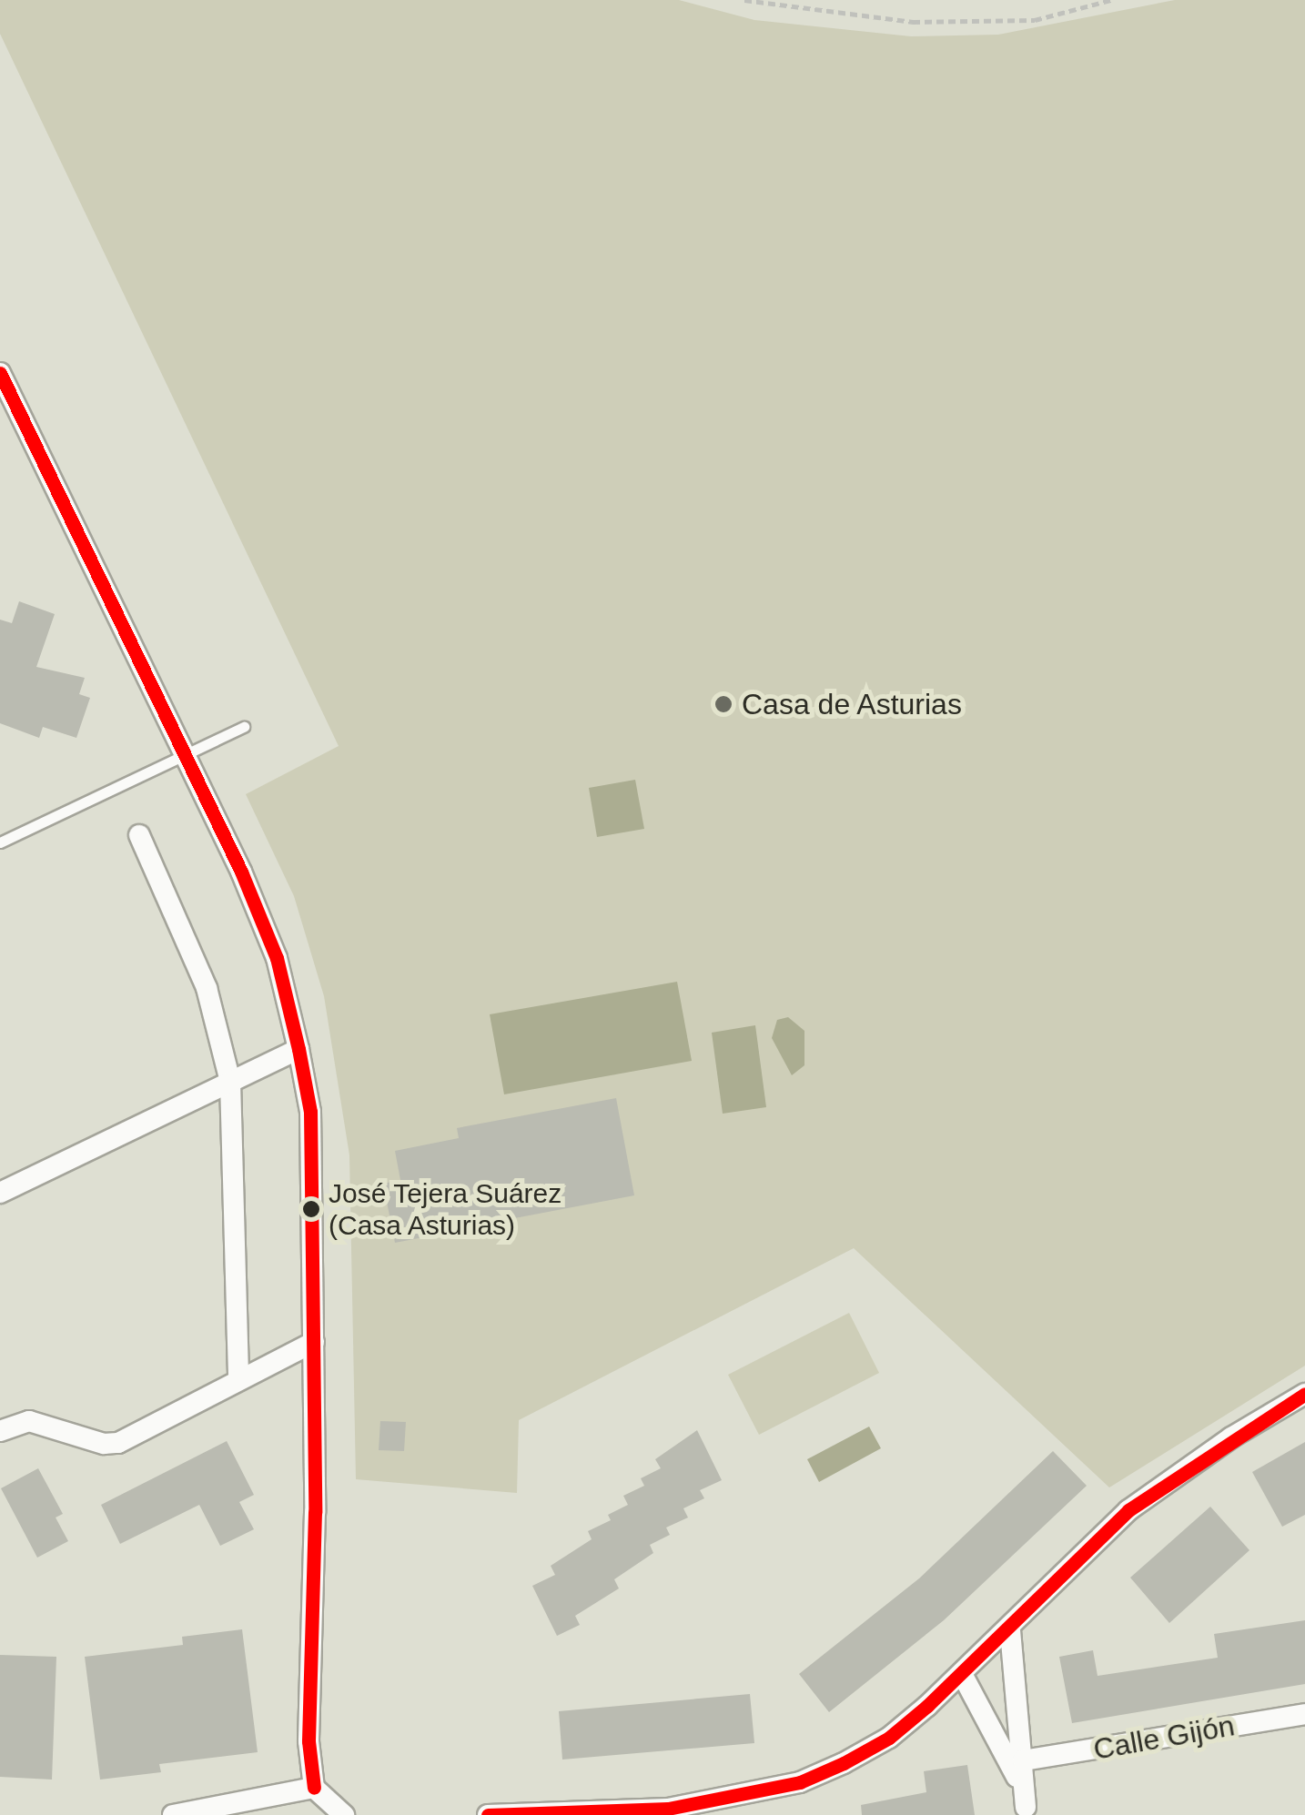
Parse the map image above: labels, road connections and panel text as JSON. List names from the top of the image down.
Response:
{
  "streets": {
    "street": ["Calle Gijón"]
  },
  "places": ["Casa de Asturias", "José Tejera Suárez (Casa Asturias)"]
}
